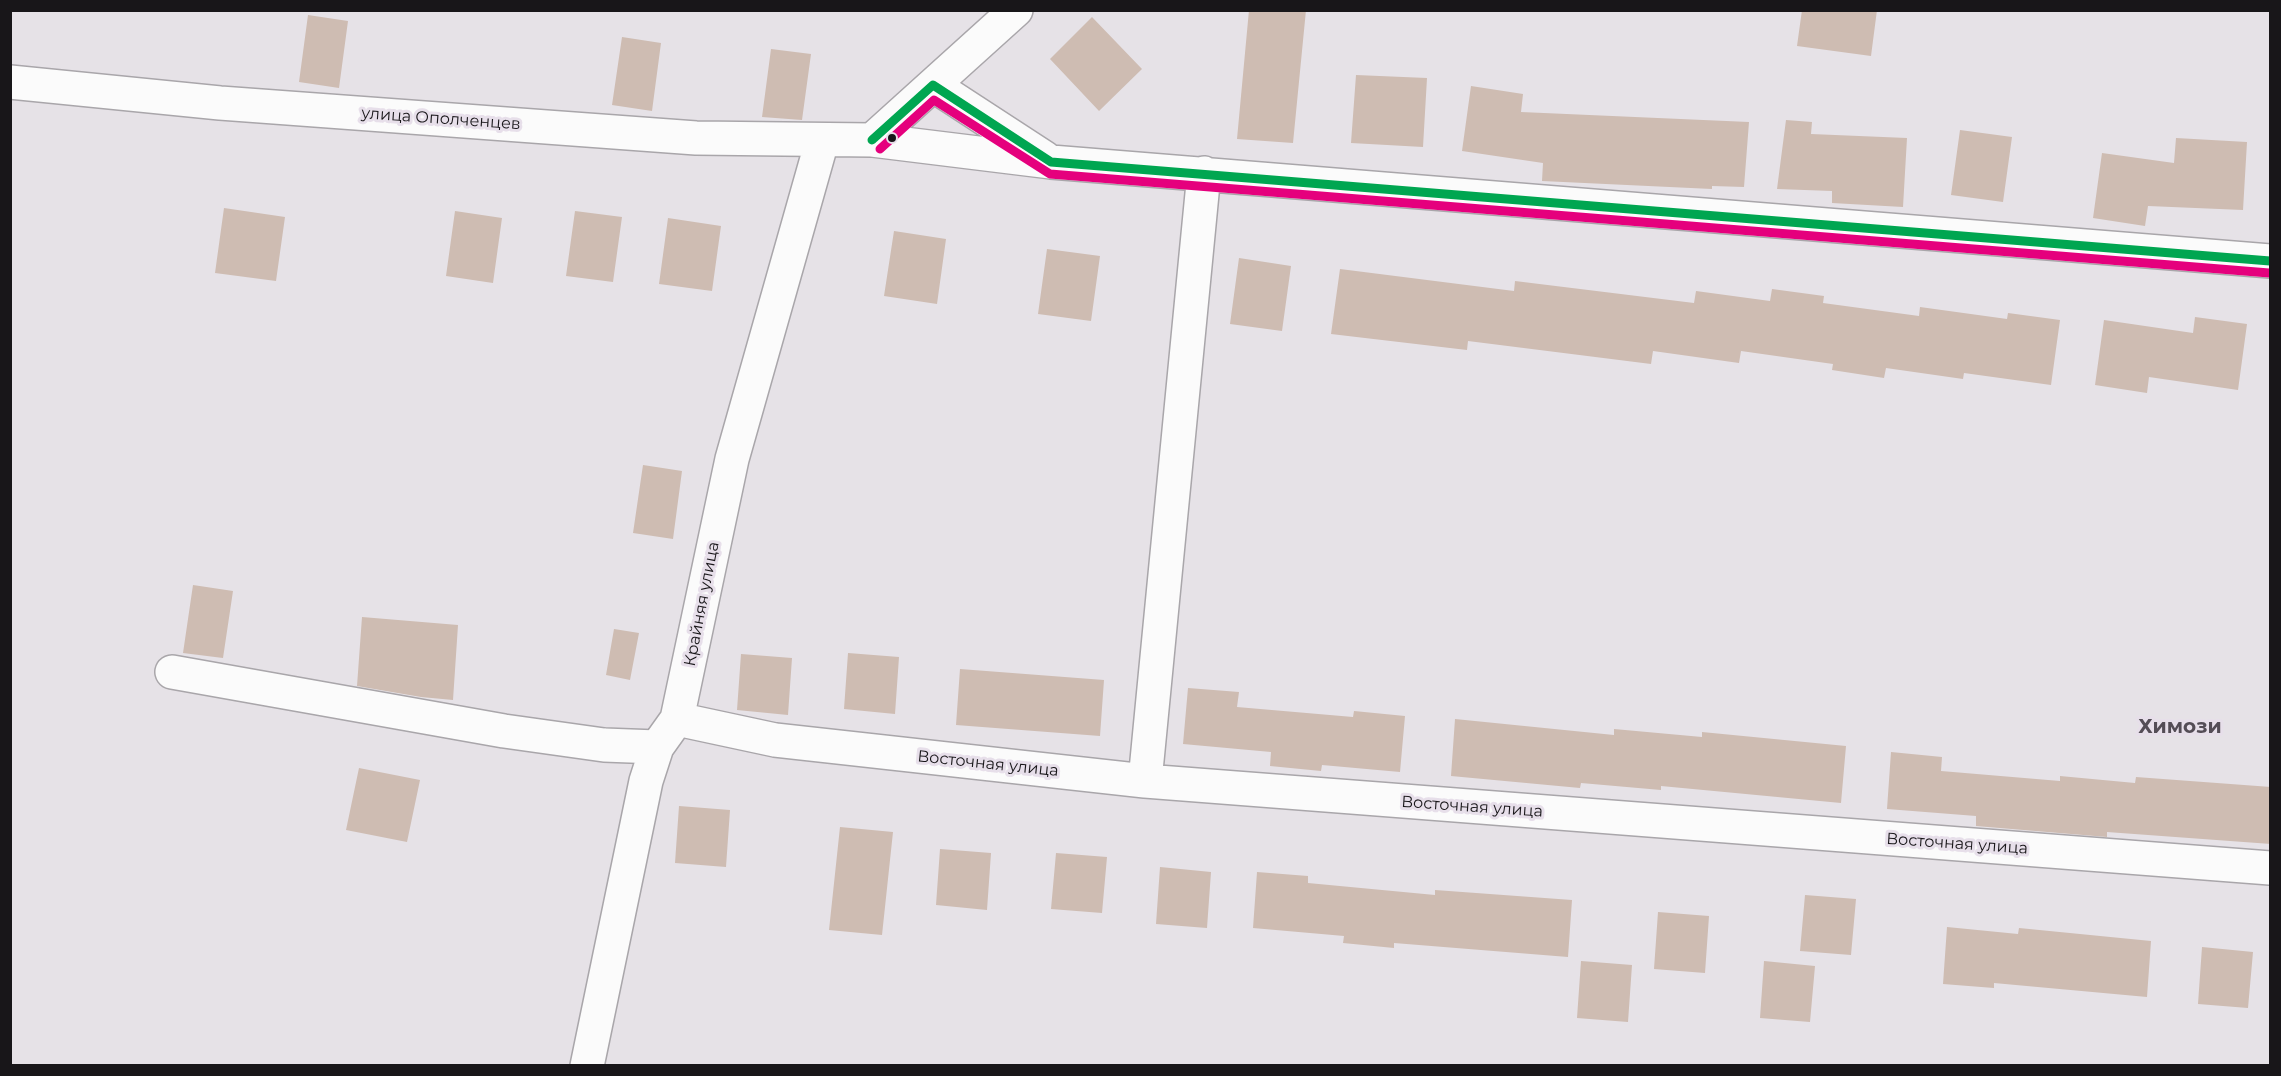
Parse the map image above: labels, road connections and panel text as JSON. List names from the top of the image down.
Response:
{
  "streets": {
    "street": ["улица Ополченцев", "Крайняя улица", "Восточная улица"]
  },
  "crossings": [
    ["улица Ополченцев", "Крайняя улица"],
    ["Крайняя улица", "Восточная улица"]
  ],
  "districts": ["Химози"]
}
